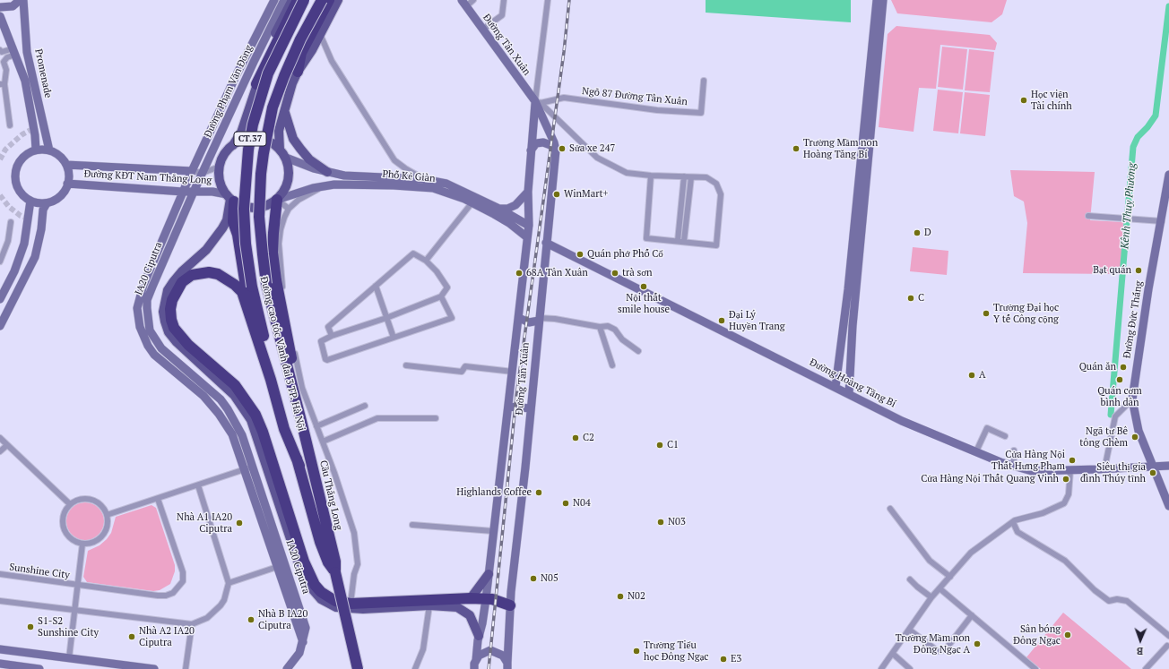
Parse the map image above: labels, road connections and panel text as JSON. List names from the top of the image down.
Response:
{
  "streets": {
    "highway": ["CT.37", "Đường cao tốc Vành đai 3 TP. Hà Nội", "Cầu Thăng Long"],
    "main road": ["Đường Phạm Văn Đồng"],
    "street": [
      "Đường Tân Xuân",
      "Promenade",
      "Ngõ 87 Đường Tân Xuân",
      "Phố Kẻ Giàn",
      "Đường KĐT Nam Thăng Long",
      "IA20 Ciputra",
      "Đường Đức Thắng",
      "Đường Hoàng Tăng Bí",
      "Sunshine City"
    ]
  },
  "crossings": [
    ["Đường Tân Xuân", "Ngõ 87 Đường Tân Xuân"],
    ["Đường Tân Xuân", "Phố Kẻ Giàn"],
    ["Đường Tân Xuân", "Đường Hoàng Tăng Bí"],
    ["Promenade", "Đường KĐT Nam Thăng Long"],
    ["Đường Phạm Văn Đồng", "Phố Kẻ Giàn"],
    ["Đường Phạm Văn Đồng", "Đường KĐT Nam Thăng Long"],
    ["Đường Phạm Văn Đồng", "IA20 Ciputra"],
    ["Đường Phạm Văn Đồng", "Đường cao tốc Vành đai 3 TP. Hà Nội"],
    ["Phố Kẻ Giàn", "Đường KĐT Nam Thăng Long"],
    ["Đường KĐT Nam Thăng Long", "IA20 Ciputra"],
    ["Đường Đức Thắng", "Đường Hoàng Tăng Bí"],
    ["Đường cao tốc Vành đai 3 TP. Hà Nội", "Cầu Thăng Long"]
  ],
  "water": ["Kênh Thuỵ Phương"],
  "places": [
    "Học viện Tài chính",
    "Sửa xe 247",
    "Trường Mầm non Hoàng Tăng Bí",
    "WinMart+",
    "D",
    "Quán phở Phố Cổ",
    "Bạt quán",
    "68A Tân Xuân",
    "trà sơn",
    "Nội thất smile house",
    "C",
    "Trường Đại học Y tế Công cộng",
    "Đại Lý Huyền Trang",
    "Quán ăn",
    "A",
    "Quán cơm bình dân",
    "Ngã tư Bê tông Chèm",
    "C2",
    "C1",
    "Cửa Hàng Nội Thất Hưng Phạm",
    "Siêu thị gia đình Thúy tĩnh",
    "Cửa Hàng Nội Thất Quang Vinh",
    "Highlands Coffee",
    "N04",
    "N03",
    "Nhà A1 IA20 Ciputra",
    "N05",
    "N02",
    "Nhà B IA20 Ciputra",
    "S1-S2 Sunshine City",
    "Sân bóng Đông Ngạc",
    "Nhà A2 IA20 Ciputra",
    "Trường Mầm non Đông Ngạc A",
    "Trường Tiểu học Đông Ngạc",
    "E3"
  ],
  "north": "bottom"
}
